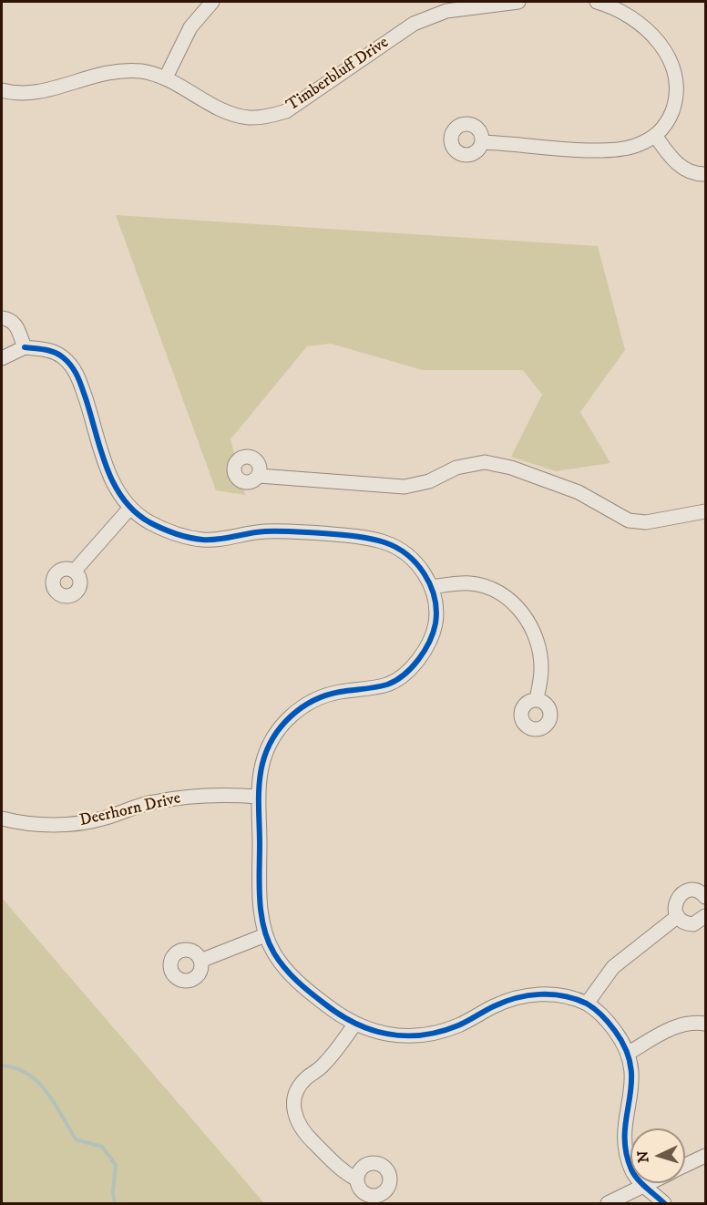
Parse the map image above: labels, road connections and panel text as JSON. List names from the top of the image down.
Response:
{
  "streets": {
    "street": ["Timberbluff Drive", "Deerhorn Drive"]
  },
  "north": "left"
}
